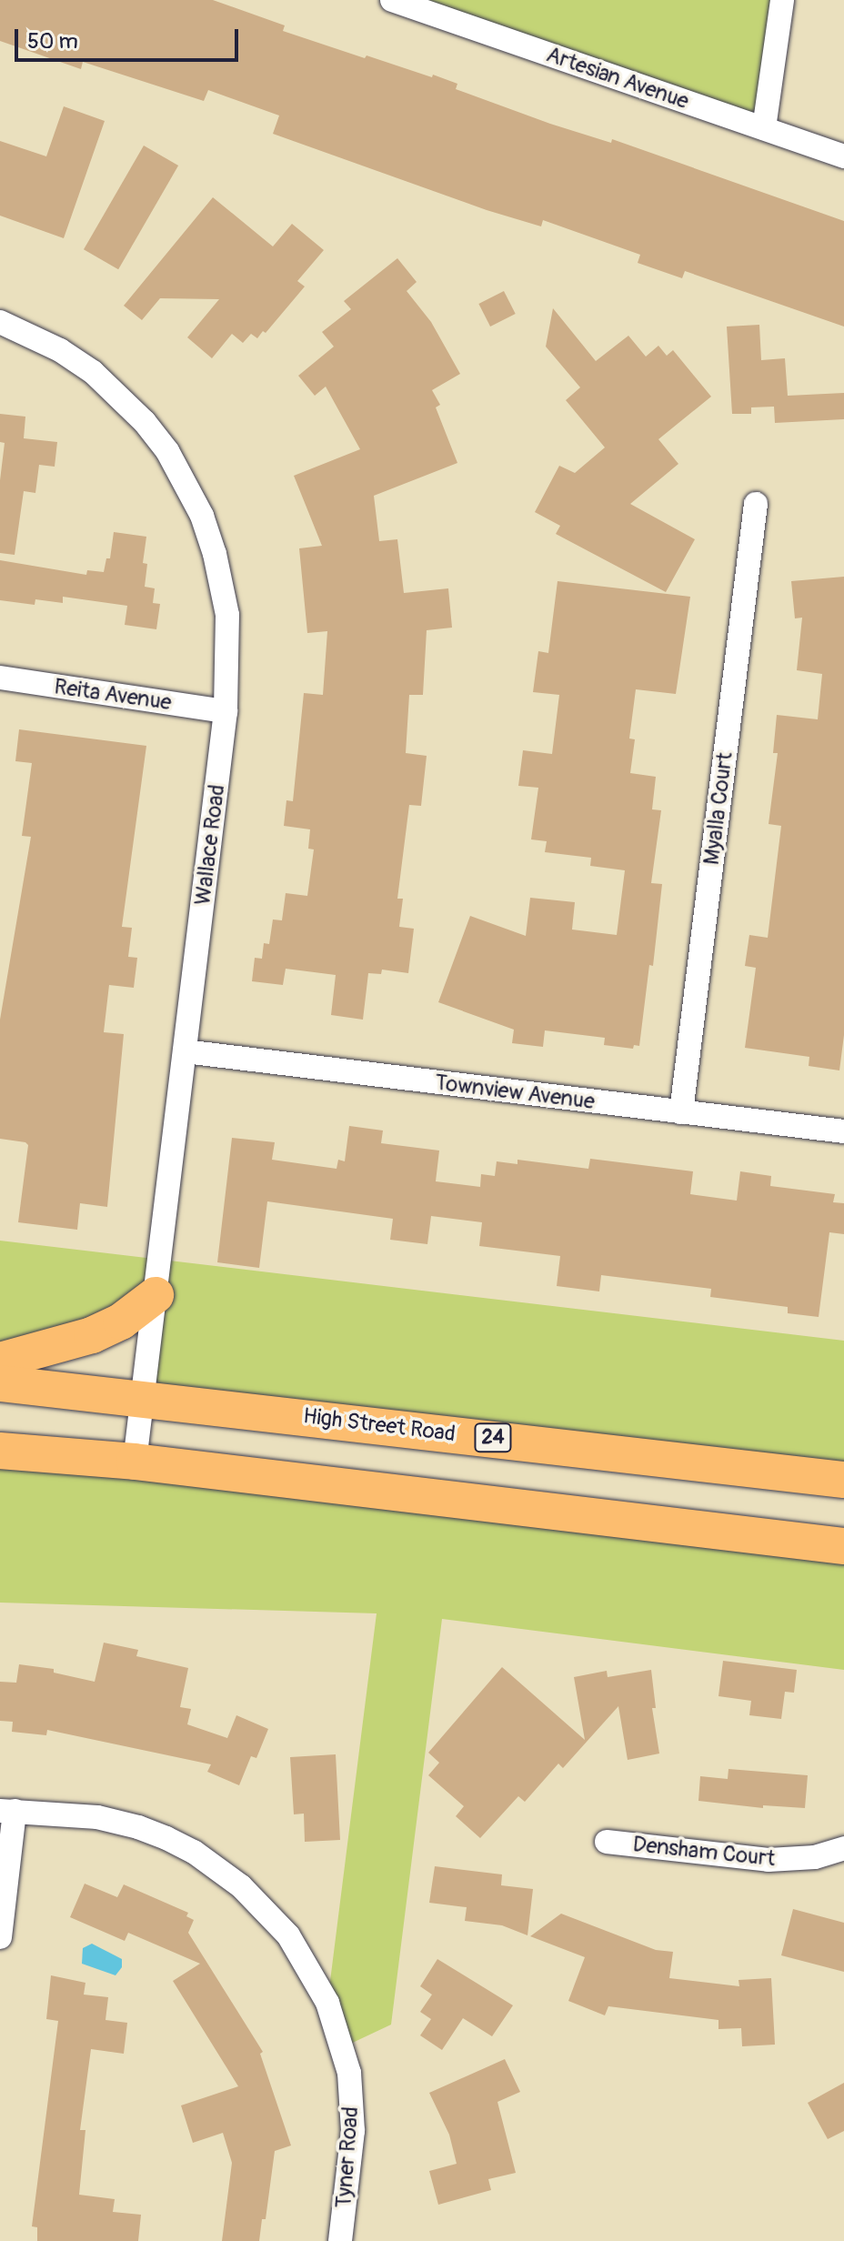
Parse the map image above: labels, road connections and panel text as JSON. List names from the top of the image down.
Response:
{
  "streets": {
    "main road": ["High Street Road", "24"],
    "street": [
      "Artesian Avenue",
      "Reita Avenue",
      "Myalla Court",
      "Wallace Road",
      "Townview Avenue",
      "Densham Court",
      "Tyner Road"
    ]
  },
  "crossings": [
    ["Reita Avenue", "Wallace Road"],
    ["Myalla Court", "Townview Avenue"],
    ["Wallace Road", "Townview Avenue"],
    ["Wallace Road", "High Street Road"]
  ],
  "scale_bar": "50 m"
}
